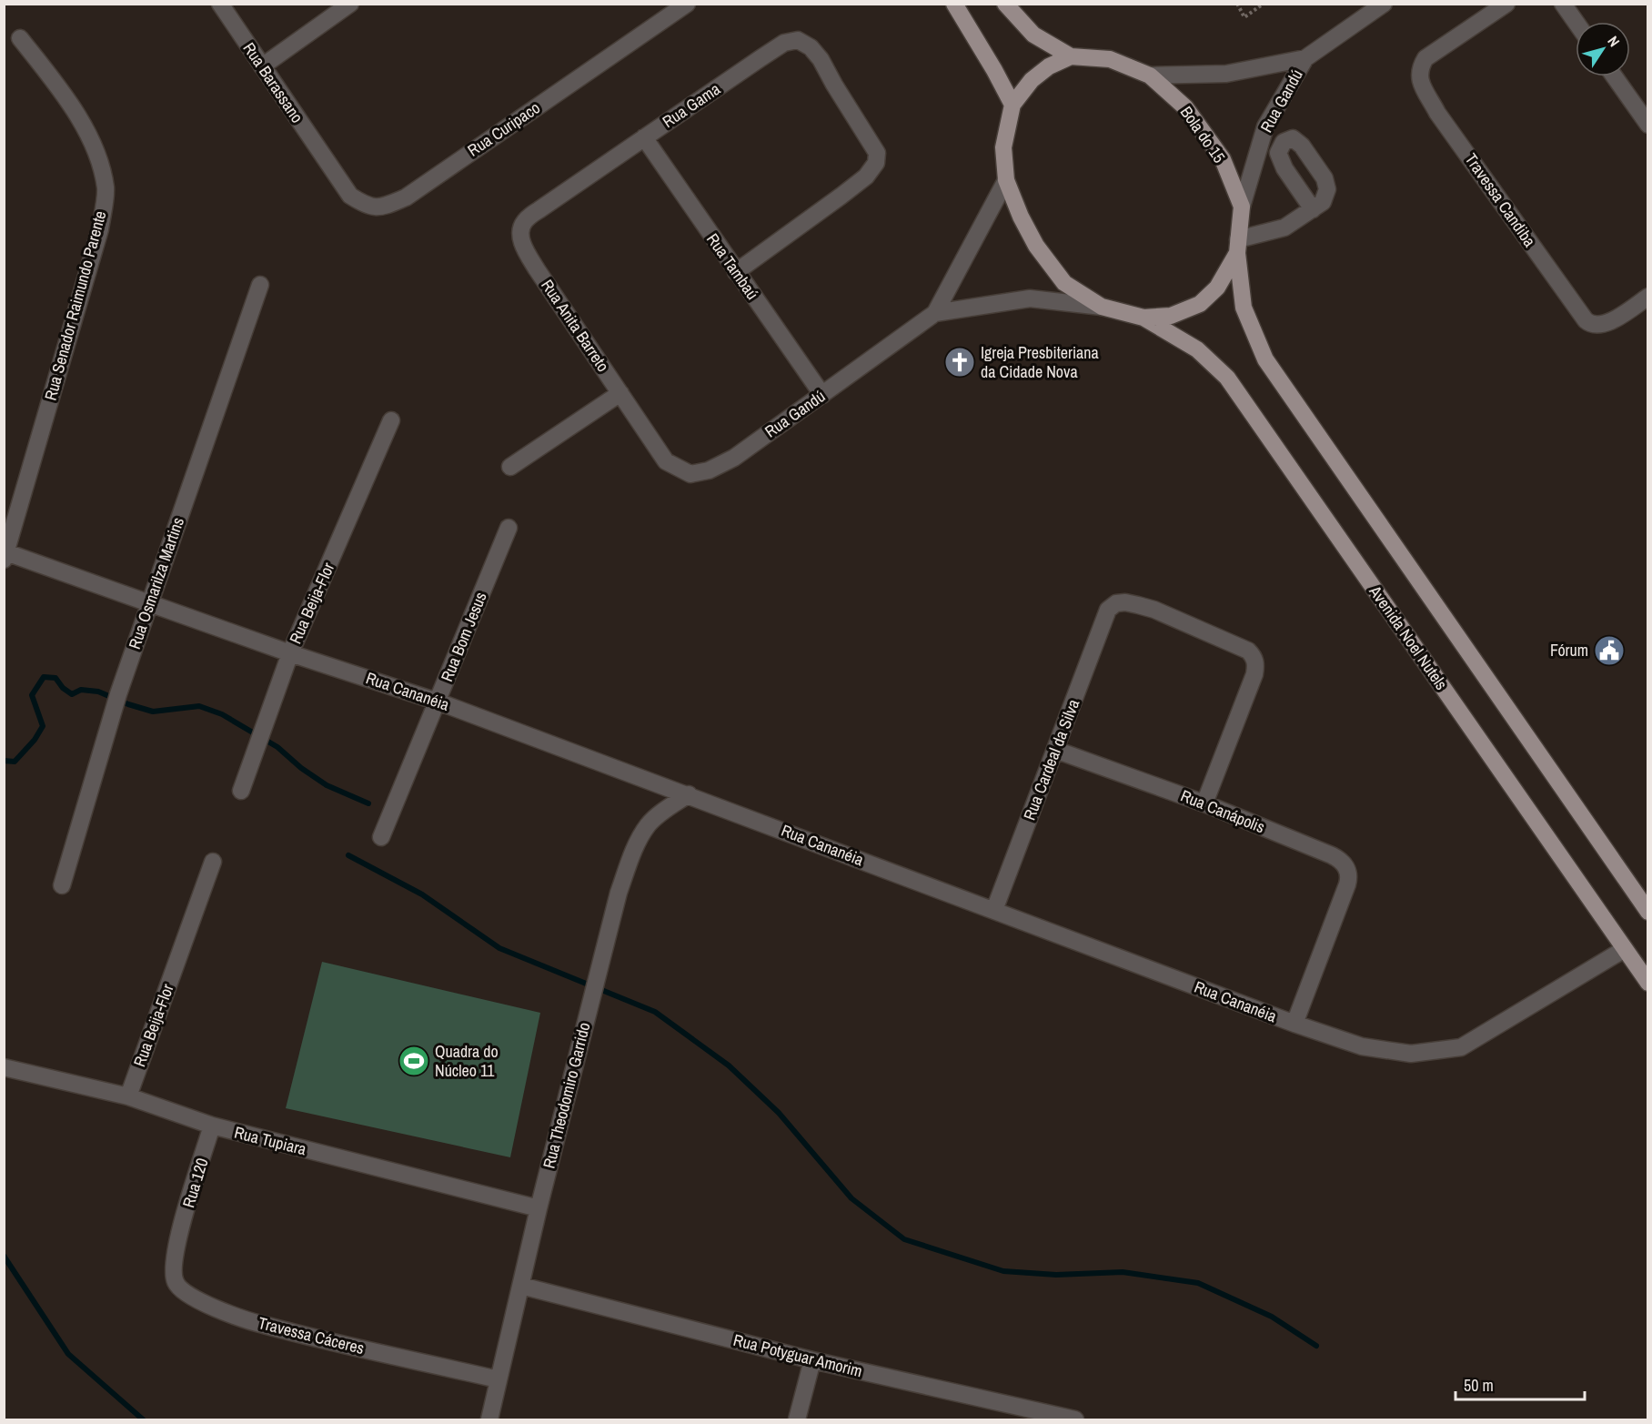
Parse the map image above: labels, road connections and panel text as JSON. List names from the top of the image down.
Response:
{
  "streets": {
    "main road": ["Bola do 15", "Avenida Noel Nutels"],
    "street": [
      "Rua Barassano",
      "Rua Gandú",
      "Rua Gama",
      "Rua Curipaco",
      "Travessa Candiba",
      "Rua Tambaú",
      "Rua Senador Raimundo Parente",
      "Rua Anita Barreto",
      "Rua Osmarilza Martins",
      "Rua Beija-Flor",
      "Rua Bom Jesus",
      "Rua Cananéia",
      "Rua Cardeal da Silva",
      "Rua Canápolis",
      "Rua Theodomiro Garrido",
      "Rua Tupiara",
      "Rua 120",
      "Travessa Cáceres",
      "Rua Potyguar Amorim"
    ]
  },
  "crossings": [
    ["Rua Barassano", "Rua Curipaco"],
    ["Rua Gandú", "Bola do 15"],
    ["Rua Gandú", "Rua Tambaú"],
    ["Rua Gandú", "Rua Anita Barreto"],
    ["Rua Gama", "Rua Tambaú"],
    ["Rua Gama", "Rua Anita Barreto"],
    ["Bola do 15", "Avenida Noel Nutels"],
    ["Rua Senador Raimundo Parente", "Rua Cananéia"],
    ["Rua Osmarilza Martins", "Rua Cananéia"],
    ["Rua Beija-Flor", "Rua Cananéia"],
    ["Rua Beija-Flor", "Rua Tupiara"],
    ["Rua Bom Jesus", "Rua Cananéia"],
    ["Avenida Noel Nutels", "Rua Cananéia"],
    ["Rua Cananéia", "Rua Cardeal da Silva"],
    ["Rua Cananéia", "Rua Canápolis"],
    ["Rua Cananéia", "Rua Theodomiro Garrido"],
    ["Rua Cardeal da Silva", "Rua Canápolis"],
    ["Rua Theodomiro Garrido", "Rua Tupiara"],
    ["Rua Theodomiro Garrido", "Travessa Cáceres"],
    ["Rua Theodomiro Garrido", "Rua Potyguar Amorim"],
    ["Rua Tupiara", "Rua 120"],
    ["Rua 120", "Travessa Cáceres"]
  ],
  "places": {
    "church": ["Igreja Presbiteriana da Cidade Nova"],
    "public building": ["Fórum"],
    "sports": ["Quadra do Núcleo 11"]
  },
  "scale_bar": "50 m",
  "north": "top right"
}
